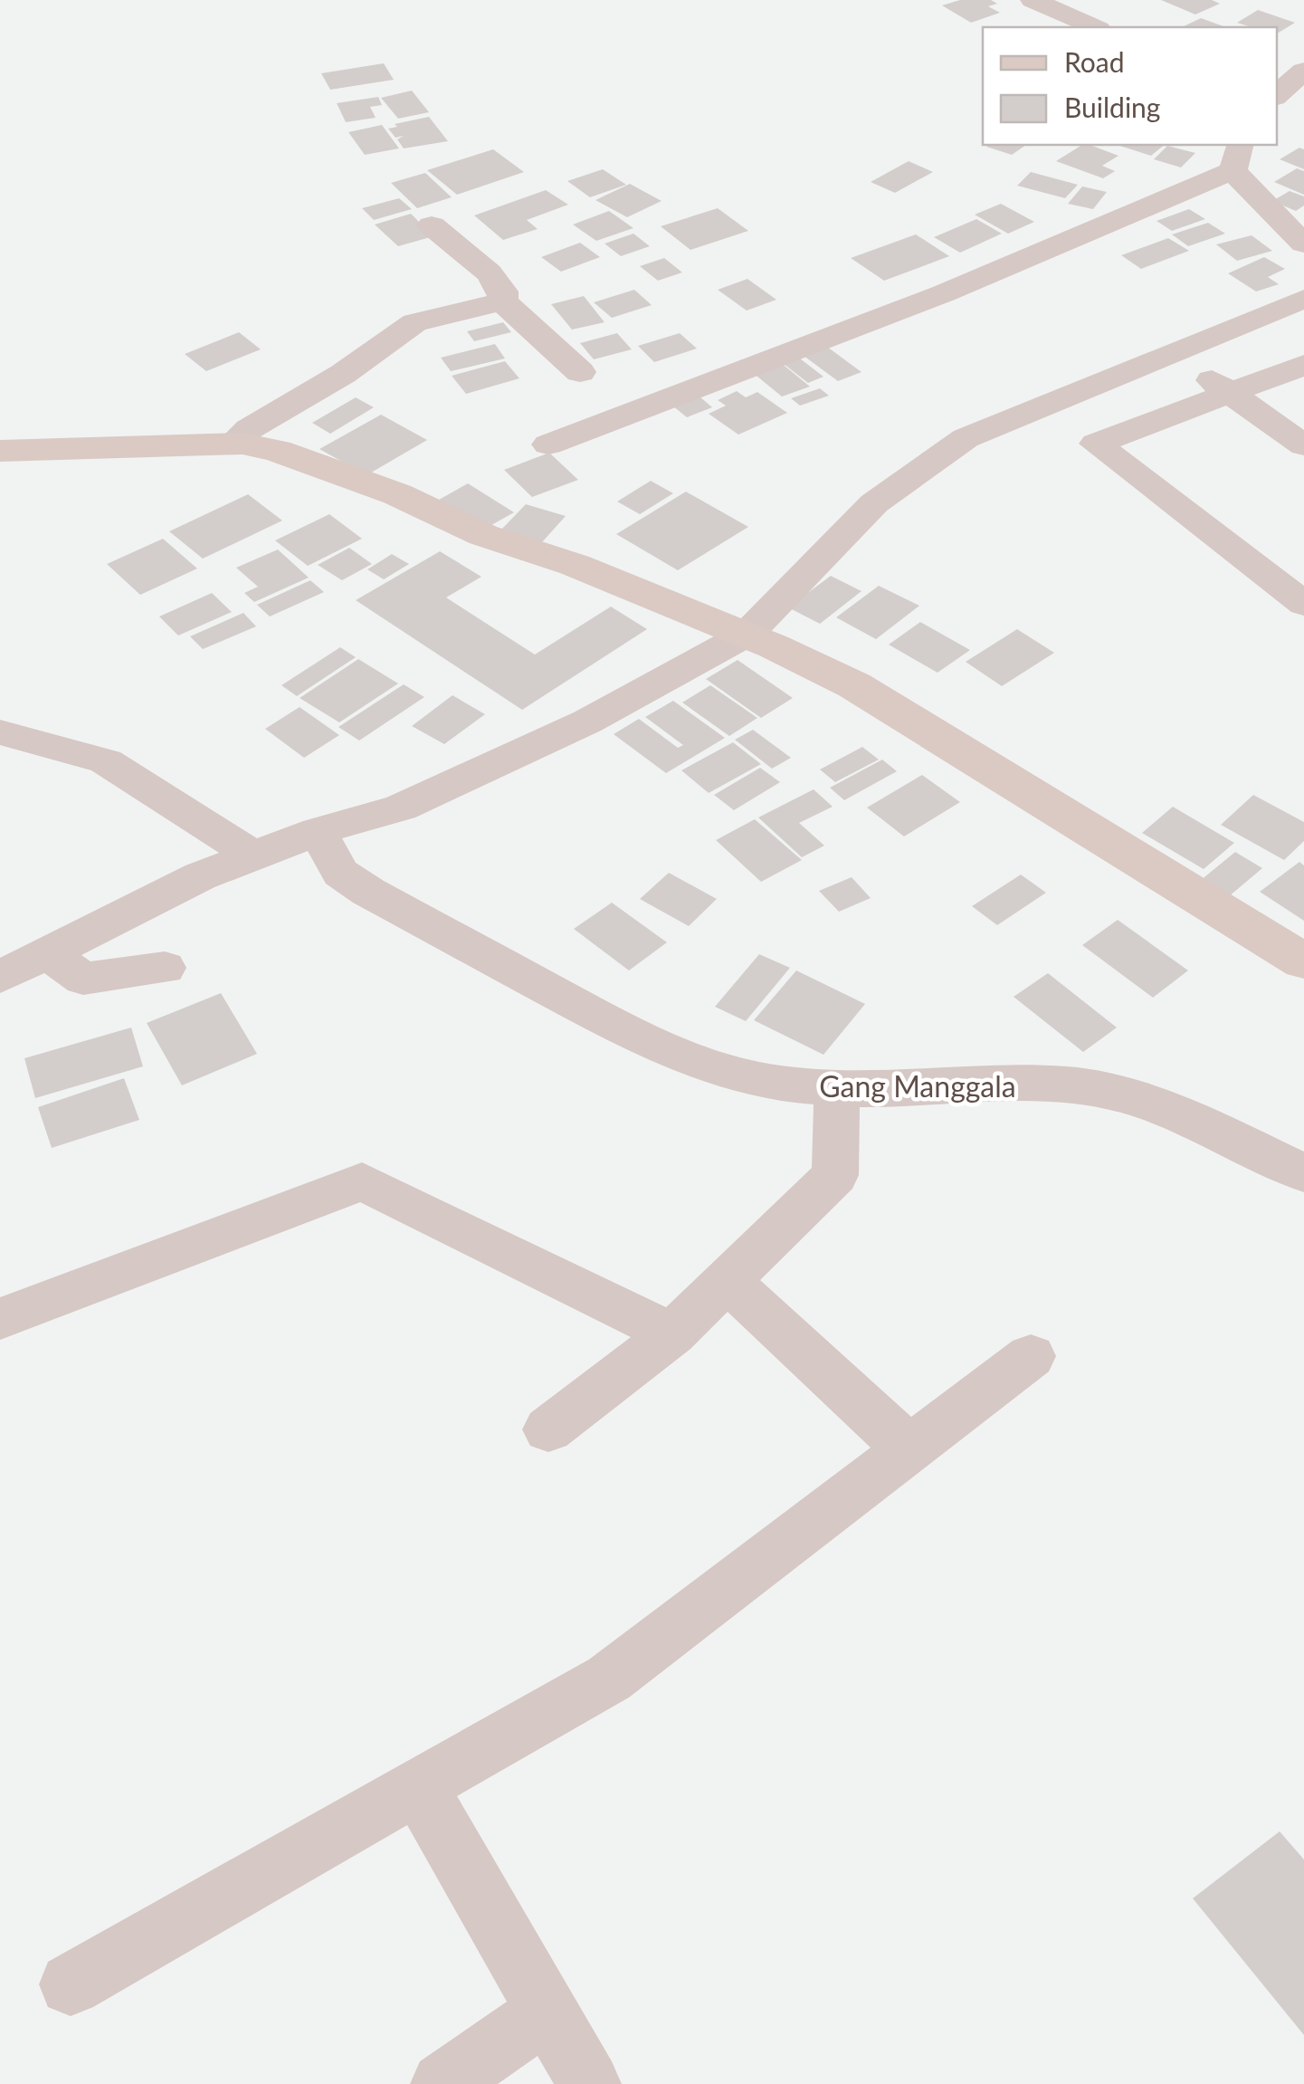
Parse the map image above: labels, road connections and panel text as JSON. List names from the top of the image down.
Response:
{
  "streets": {
    "street": ["Gang Manggala"]
  },
  "legend": ["Road", "Building"]
}
